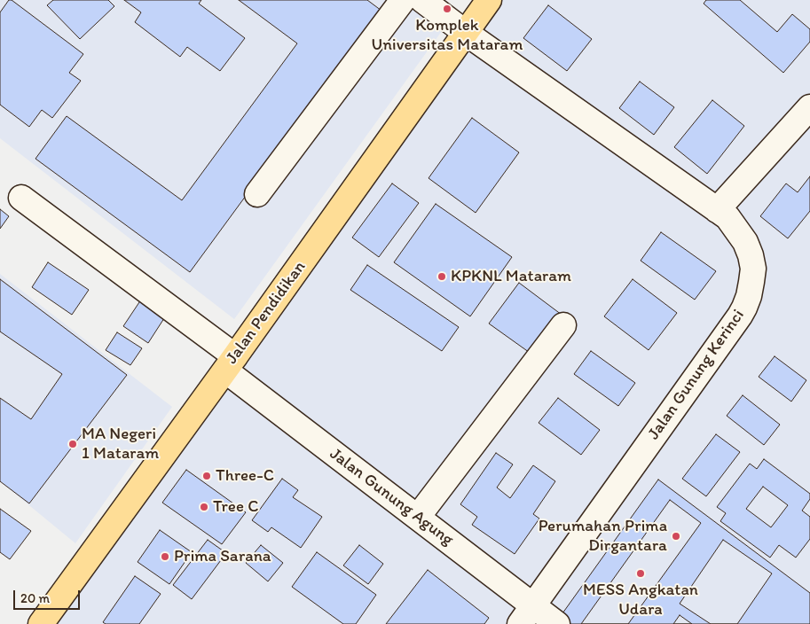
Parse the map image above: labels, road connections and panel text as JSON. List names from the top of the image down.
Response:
{
  "streets": {
    "main road": ["Jalan Pendidikan"],
    "street": ["Jalan Gunung Kerinci", "Jalan Gunung Agung"]
  },
  "crossings": [
    ["Jalan Pendidikan", "Jalan Gunung Kerinci"],
    ["Jalan Pendidikan", "Jalan Gunung Agung"],
    ["Jalan Gunung Kerinci", "Jalan Gunung Agung"]
  ],
  "places": [
    "Komplek Universitas Mataram",
    "KPKNL Mataram",
    "MA Negeri 1 Mataram",
    "Three-C",
    "Tree C",
    "Perumahan Prima Dirgantara",
    "Prima Sarana",
    "MESS Angkatan Udara"
  ],
  "scale_bar": "20 m"
}
